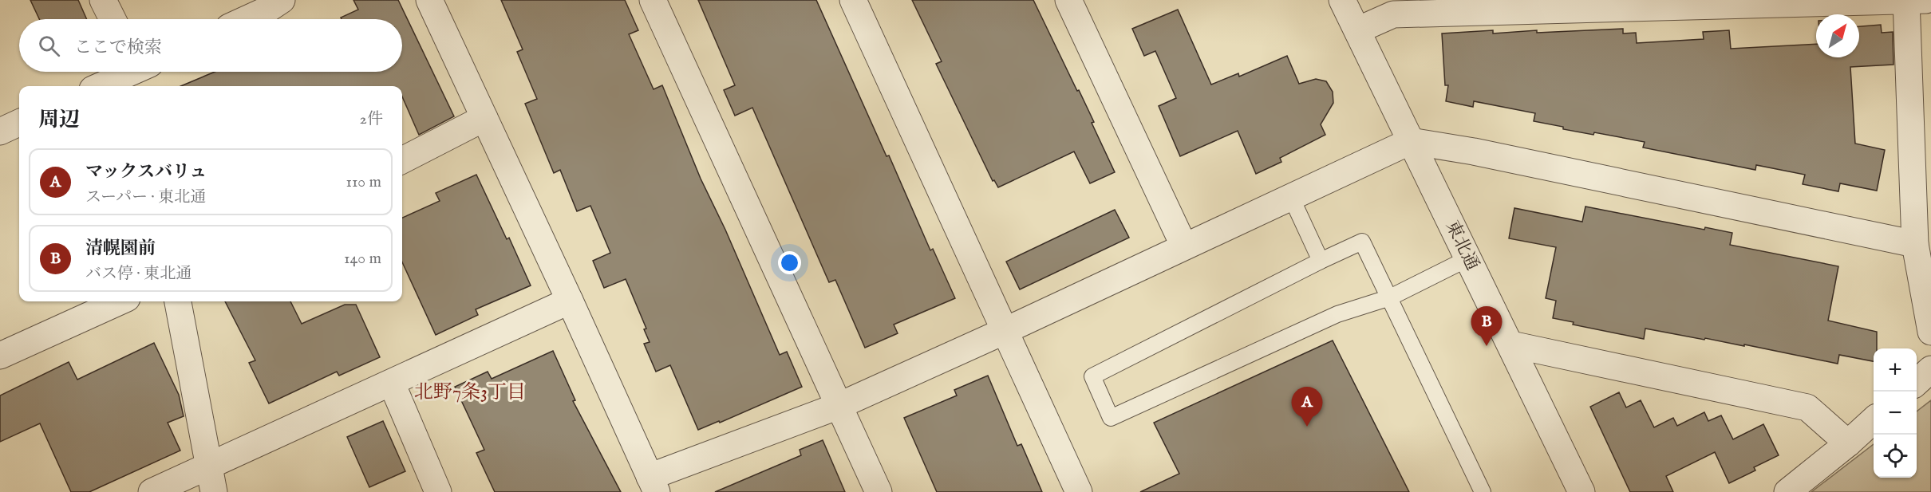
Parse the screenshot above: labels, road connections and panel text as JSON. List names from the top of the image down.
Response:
{
  "streets": {
    "street": ["東北通"]
  },
  "districts": ["北野7条3丁目"],
  "north": "top right",
  "page": {
    "search": "ここで検索",
    "heading": ["周辺", "2件"],
    "list": [
      {
        "mark": "A",
        "name": "マックスバリュ",
        "note": "スーパー · 東北通",
        "value": "110 m"
      },
      {
        "mark": "B",
        "name": "清幌園前",
        "note": "バス停 · 東北通",
        "value": "140 m"
      }
    ],
    "pins": ["B", "A"],
    "map_buttons": ["+", "−"]
  }
}
